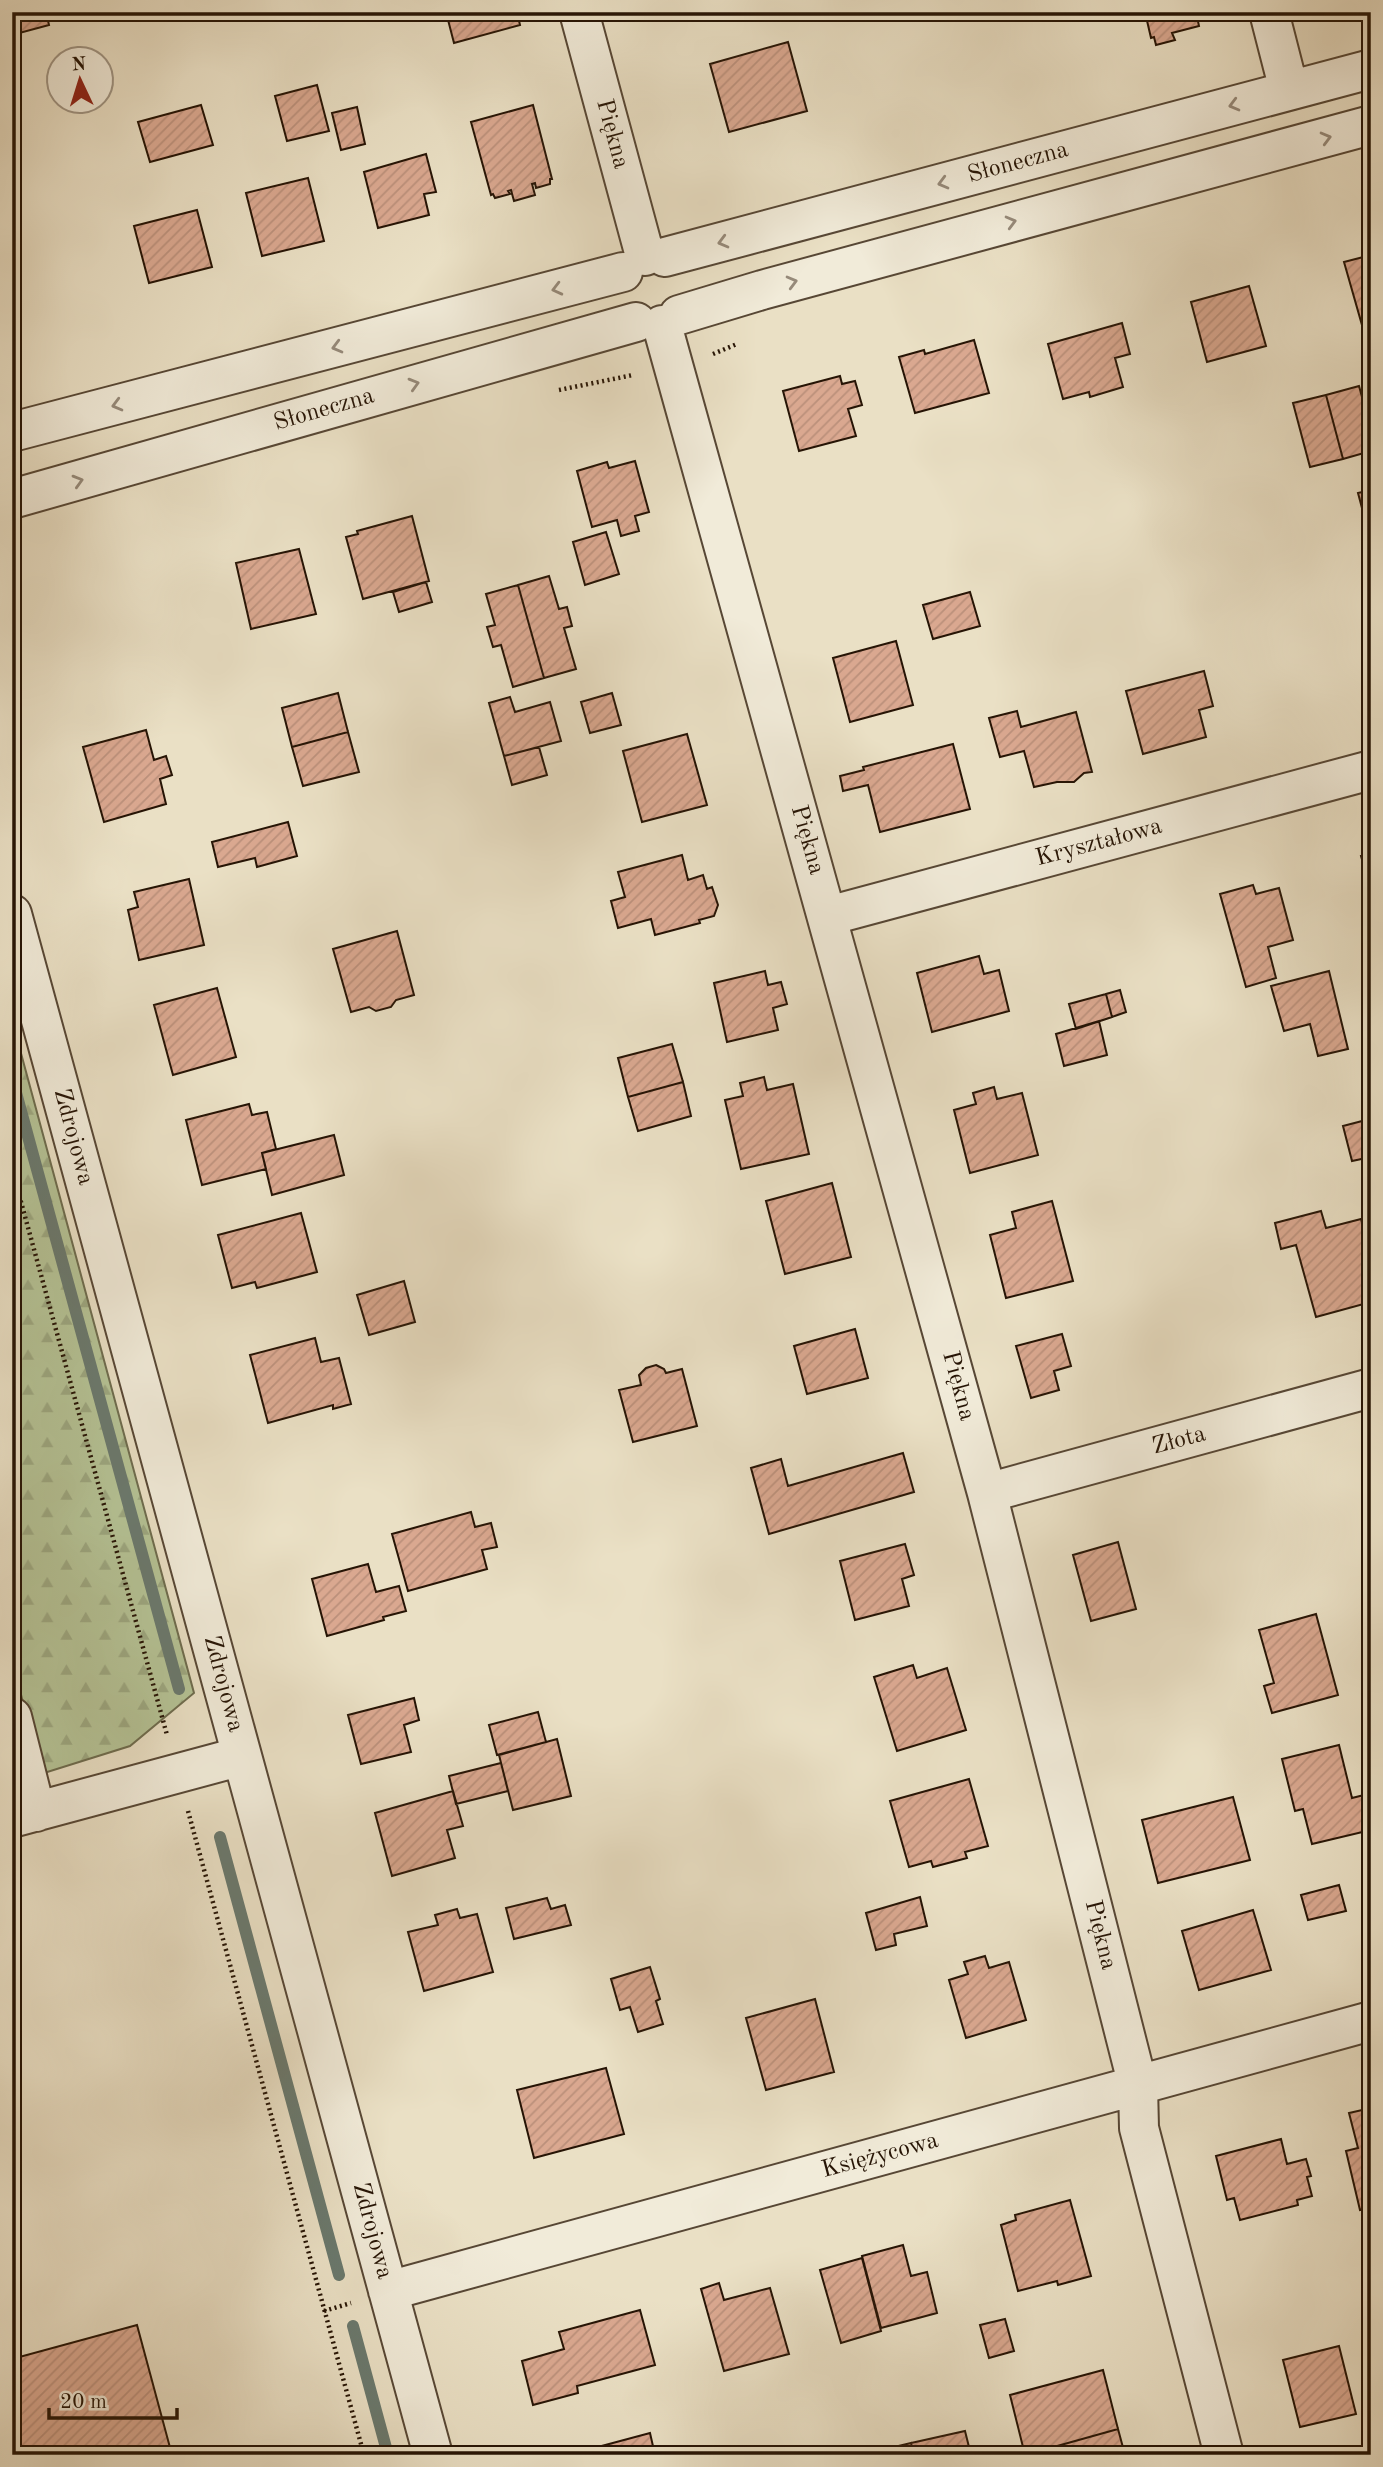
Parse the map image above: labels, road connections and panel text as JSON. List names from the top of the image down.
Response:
{
  "streets": {
    "street": [
      "Piękna",
      "Słoneczna",
      "Kryształowa",
      "Zdrojowa",
      "Złota",
      "Księżycowa"
    ]
  },
  "crossings": [
    ["Piękna", "Słoneczna"],
    ["Piękna", "Kryształowa"],
    ["Piękna", "Złota"],
    ["Piękna", "Księżycowa"],
    ["Zdrojowa", "Księżycowa"]
  ],
  "scale_bar": "20 m",
  "north": "top"
}
